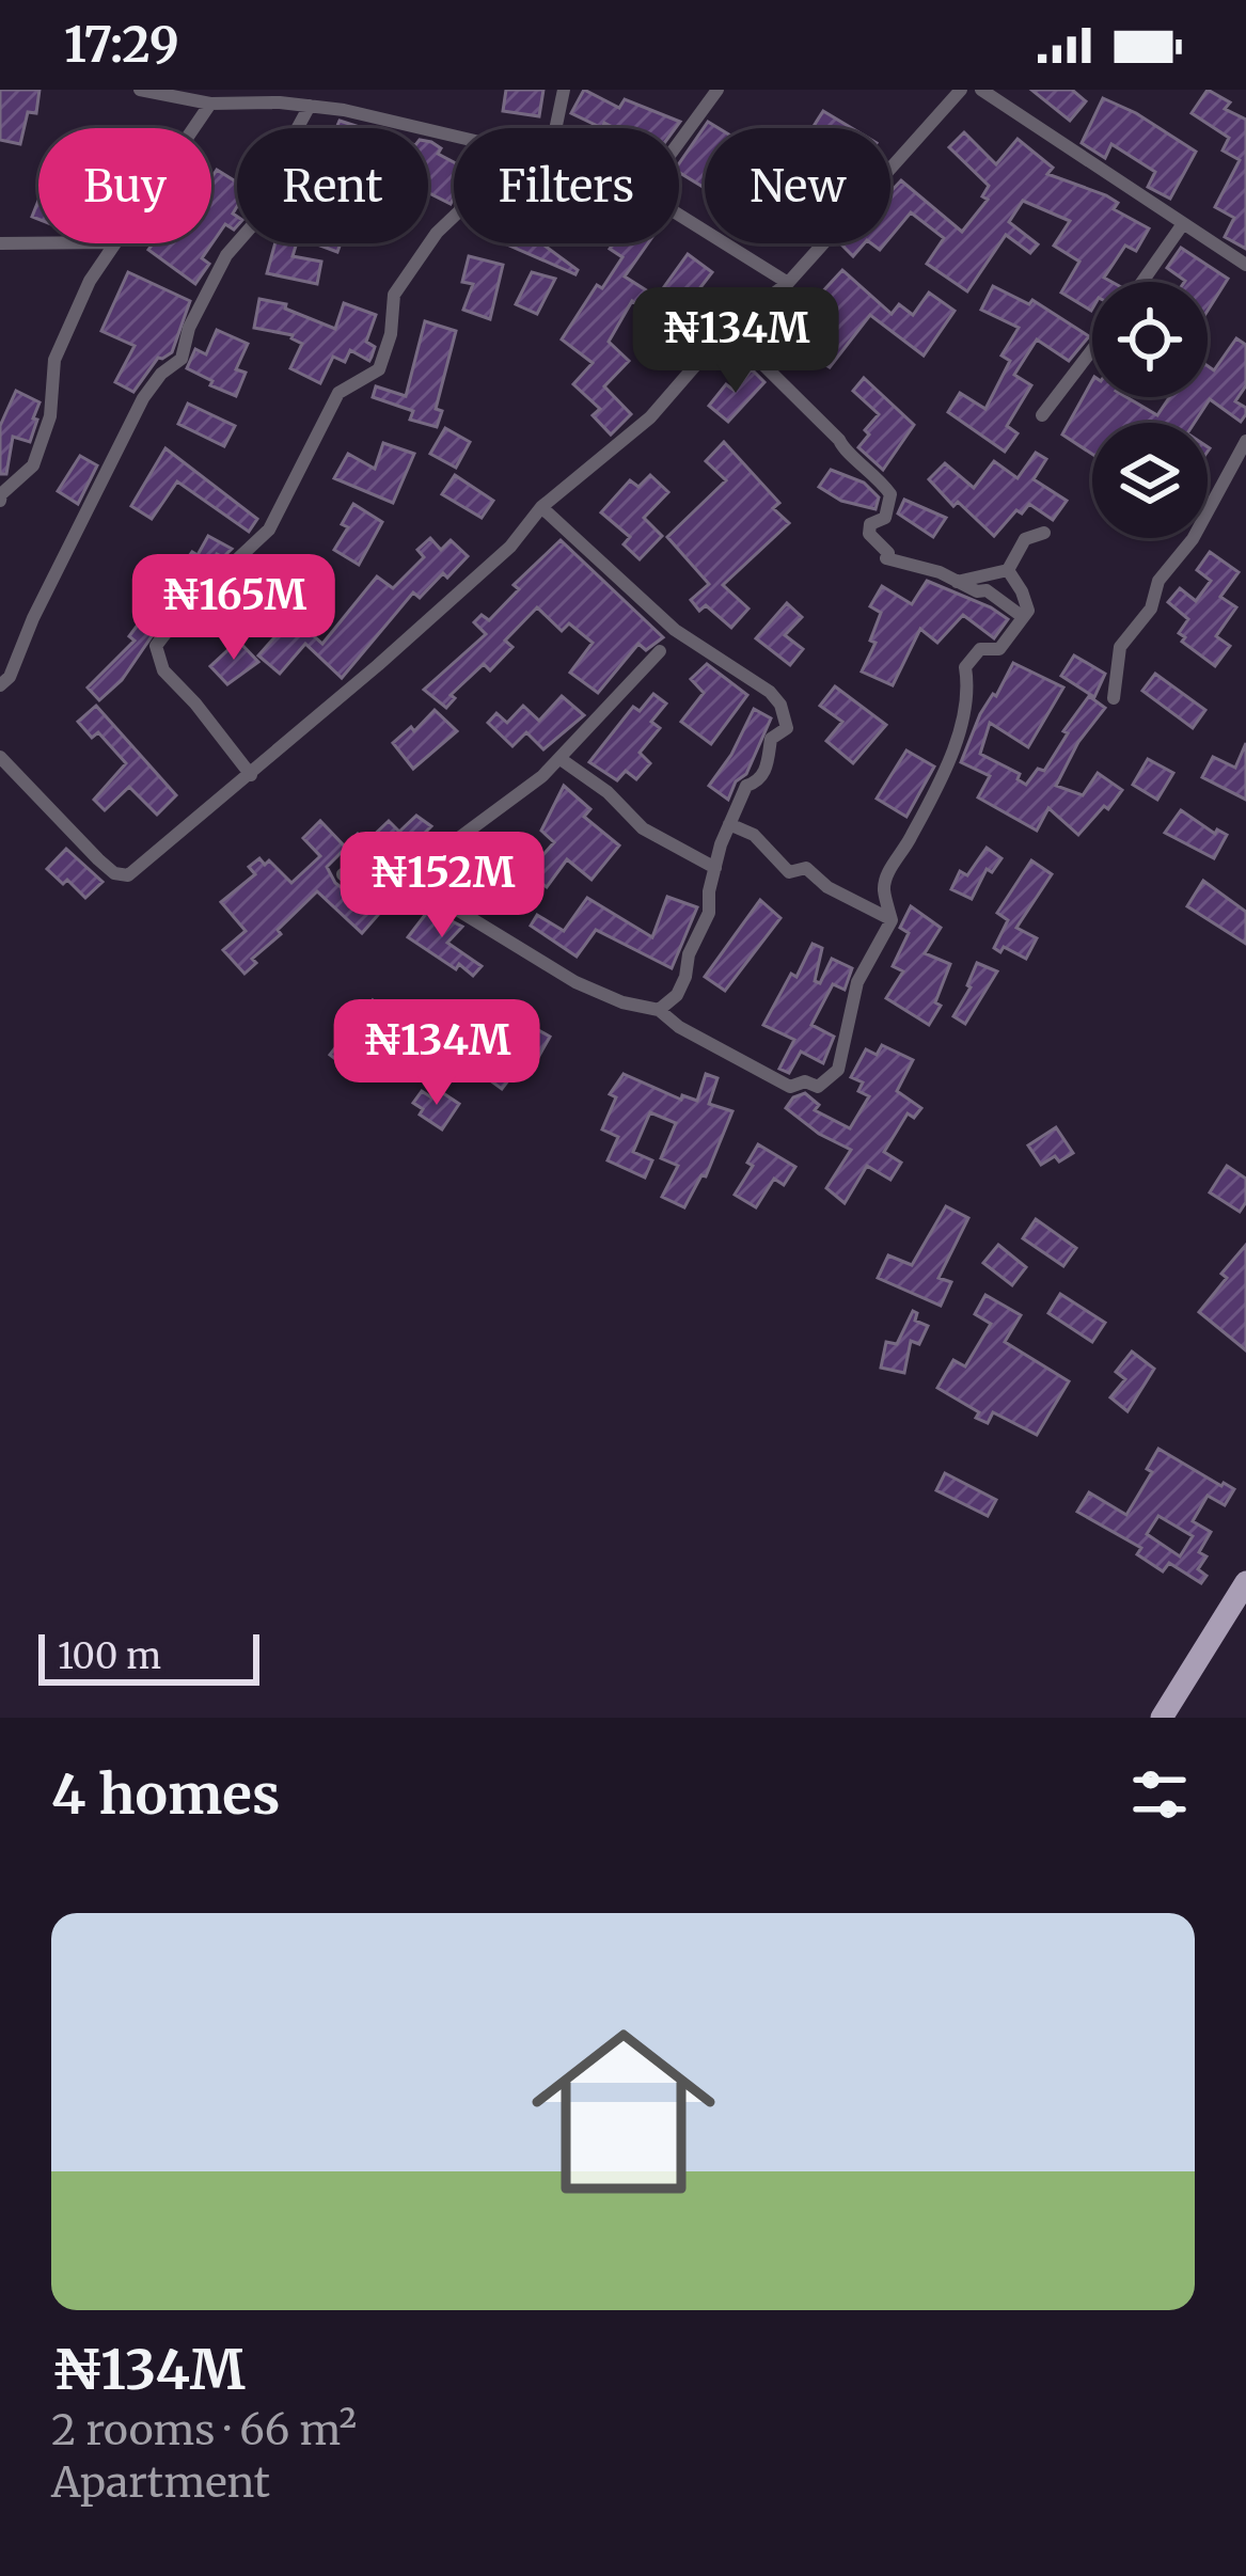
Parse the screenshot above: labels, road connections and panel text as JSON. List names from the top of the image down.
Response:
{
  "scale_bar": "100 m",
  "page": {
    "status": "17:29",
    "chip": [
      "Buy",
      "Rent",
      "Filters",
      "New"
    ],
    "price": [
      "₦134M",
      "₦165M",
      "₦152M",
      "₦134M"
    ],
    "scale": "100 m",
    "heading": "4 homes",
    "list": [
      {
        "name": "₦134M",
        "note": "2 rooms · 66 m² · Apartment"
      }
    ]
  }
}
